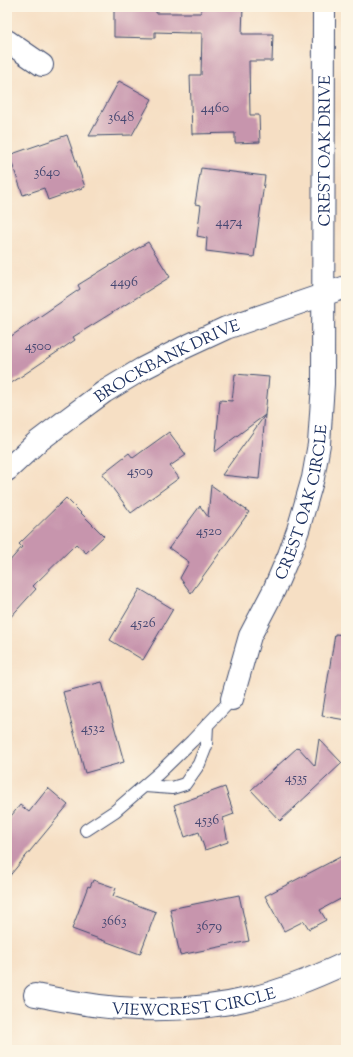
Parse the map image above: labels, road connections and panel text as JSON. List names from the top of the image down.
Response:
{
  "streets": {
    "street": [
      "CREST OAK DRIVE",
      "BROCKBANK DRIVE",
      "CREST OAK CIRCLE",
      "VIEWCREST CIRCLE"
    ]
  },
  "crossings": [
    ["CREST OAK DRIVE", "BROCKBANK DRIVE"],
    ["CREST OAK DRIVE", "CREST OAK CIRCLE"],
    ["BROCKBANK DRIVE", "CREST OAK CIRCLE"]
  ],
  "house_numbers": [
    "4460",
    "3648",
    "3640",
    "4474",
    "4496",
    "4500",
    "4509",
    "4520",
    "4526",
    "4532",
    "4535",
    "4536",
    "3663",
    "3679"
  ]
}
